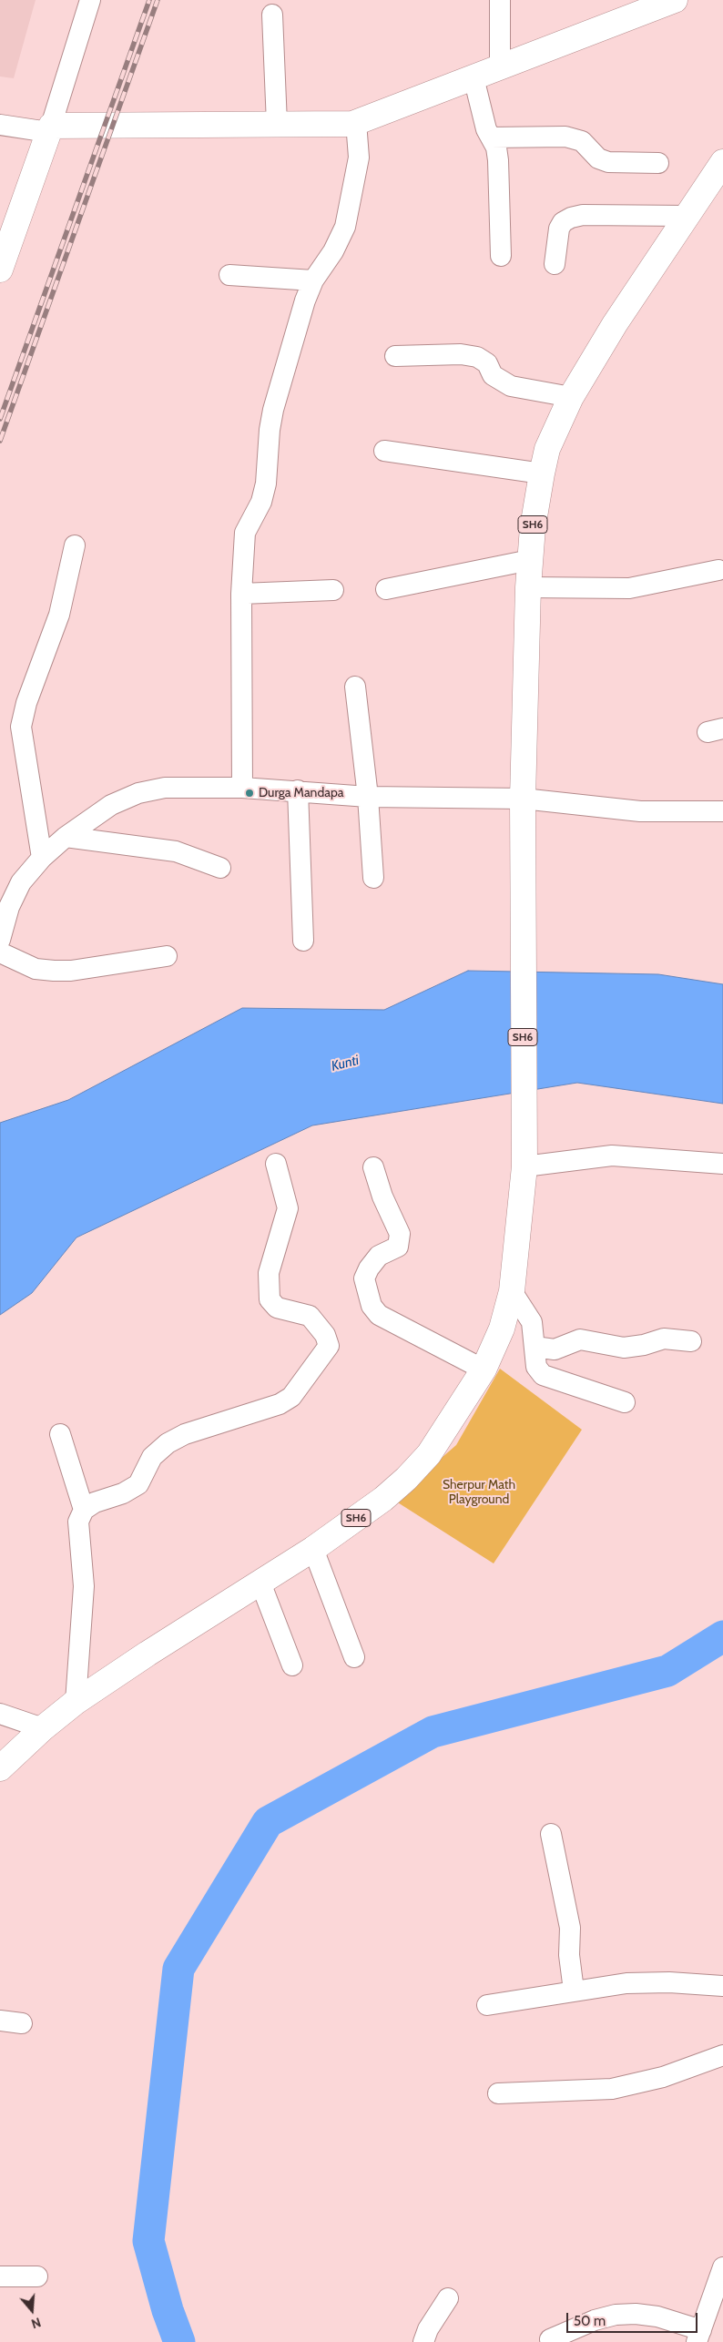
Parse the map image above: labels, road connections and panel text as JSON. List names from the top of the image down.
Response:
{
  "streets": {
    "main road": ["SH6"]
  },
  "water": ["Kunti"],
  "parks": ["Sherpur Math Playground"],
  "places": ["Durga Mandapa"],
  "scale_bar": "50 m",
  "north": "bottom"
}
